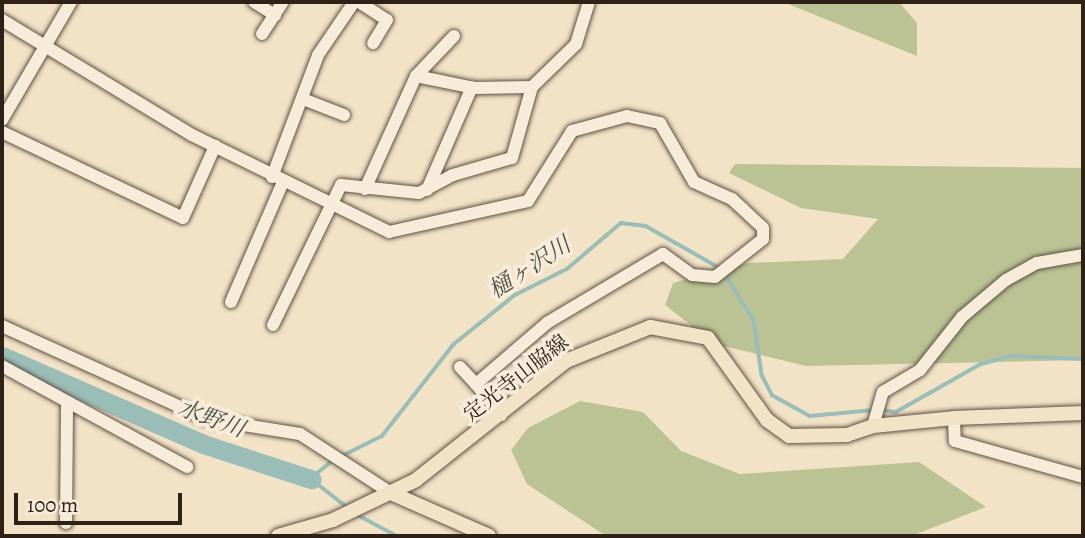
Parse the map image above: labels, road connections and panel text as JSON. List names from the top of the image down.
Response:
{
  "streets": {
    "main road": ["定光寺山脇線"]
  },
  "water": ["樋ヶ沢川", "水野川"],
  "scale_bar": "100 m"
}
